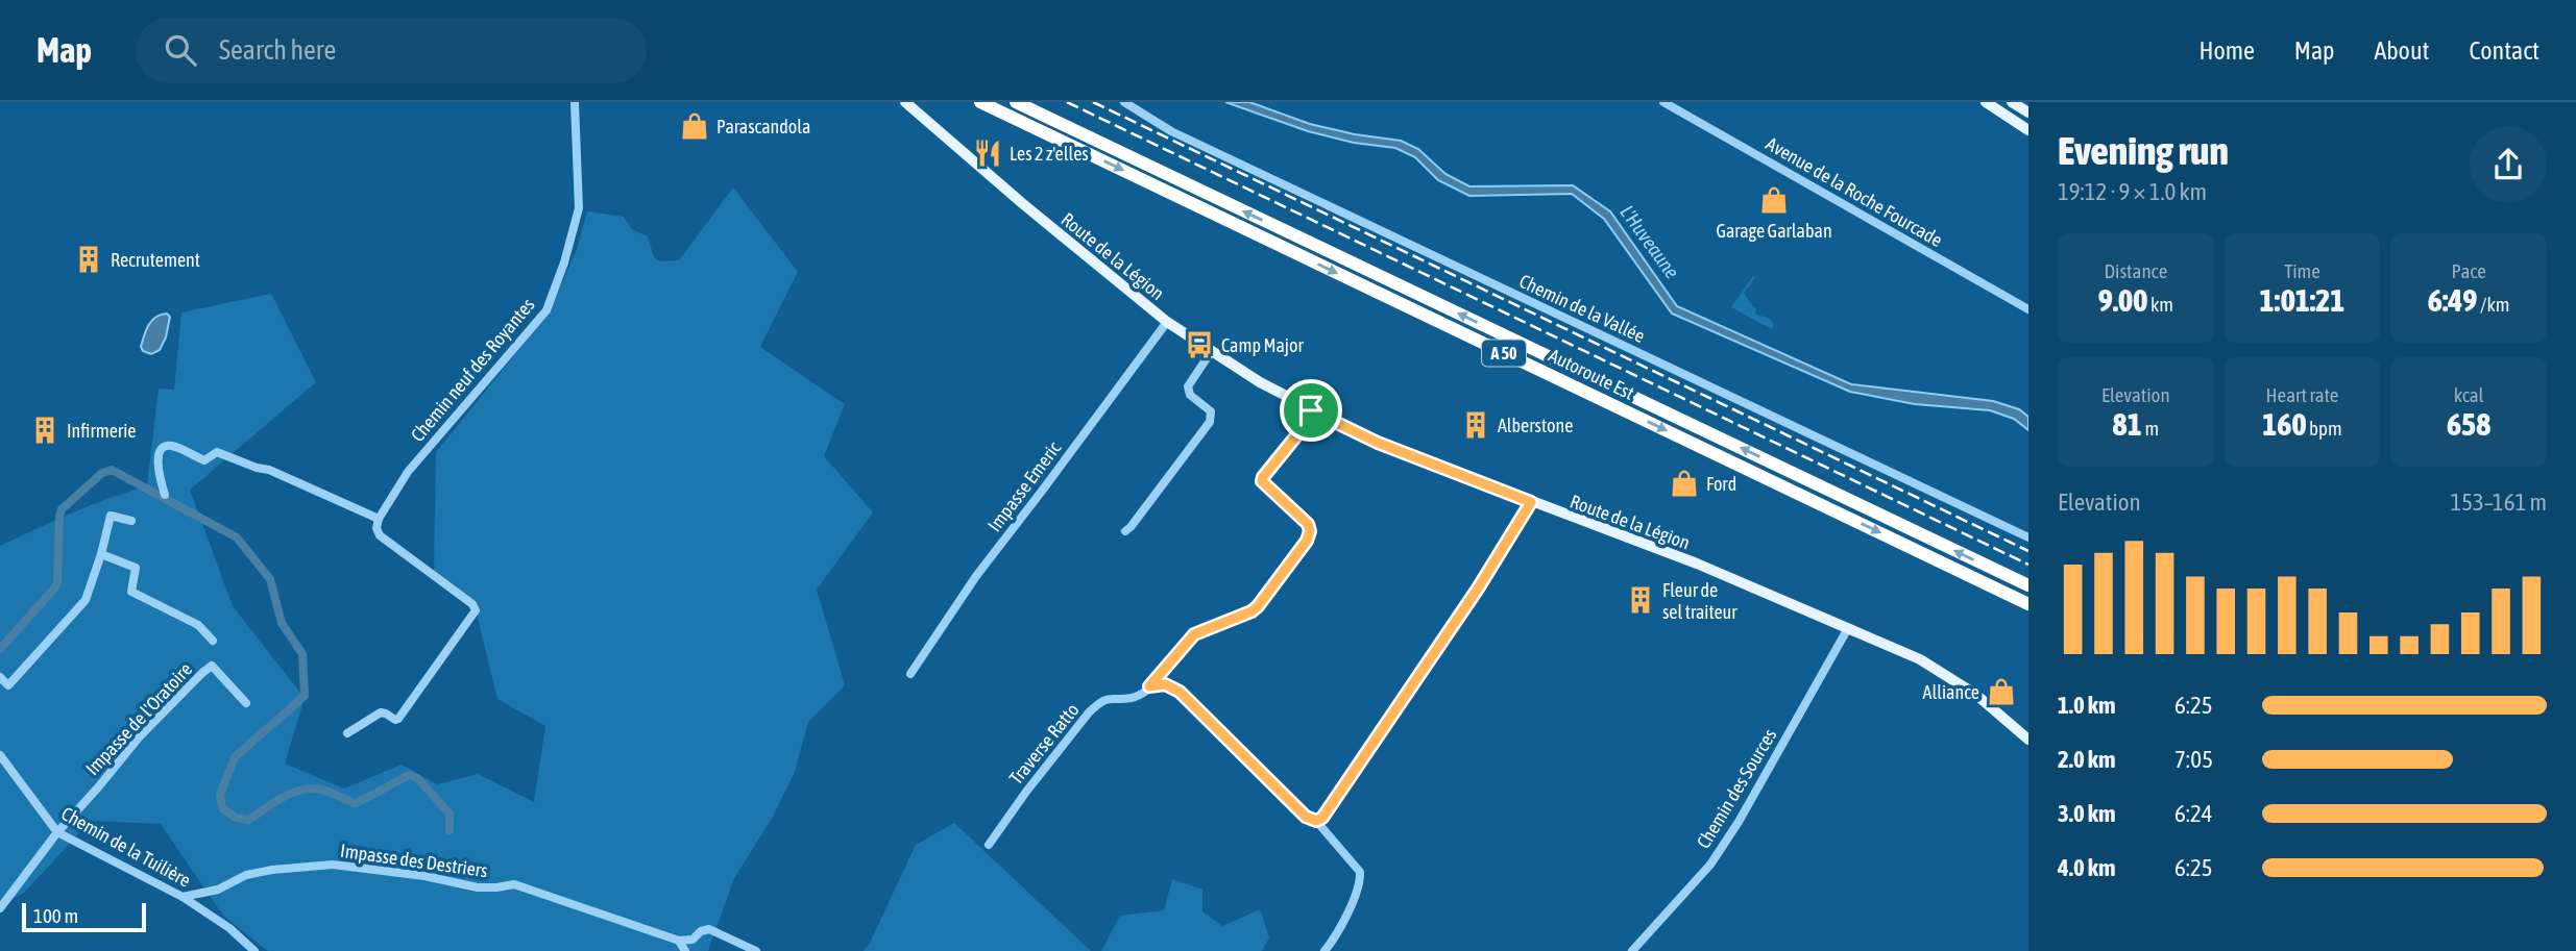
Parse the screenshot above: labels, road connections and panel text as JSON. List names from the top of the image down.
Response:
{
  "streets": {
    "highway": ["A 50", "Autoroute Est"],
    "main road": ["Route de la Légion"],
    "street": [
      "Avenue de la Roche Fourcade",
      "Chemin de la Vallée",
      "Chemin neuf des Royantes",
      "Impasse Emeric",
      "Impasse de l'Oratoire",
      "Traverse Ratto",
      "Chemin des Sources",
      "Chemin de la Tuilière",
      "Impasse des Destriers"
    ]
  },
  "crossings": [
    ["Route de la Légion", "Impasse Emeric"],
    ["Route de la Légion", "Chemin des Sources"],
    ["Impasse de l'Oratoire", "Chemin de la Tuilière"],
    ["Chemin de la Tuilière", "Impasse des Destriers"]
  ],
  "water": ["L'Huveaune"],
  "places": {
    "shop": [
      "Parascandola",
      "Garage Garlaban",
      "Ford",
      "Alliance"
    ],
    "restaurant": ["Les 2 z'elles"],
    "building": [
      "Recrutement",
      "Alberstone",
      "Infirmerie",
      "Fleur de sel traiteur"
    ],
    "bus stop": ["Camp Major"]
  },
  "scale_bar": "100 m",
  "page": {
    "header": "Map",
    "search": "Search here",
    "nav": [
      "Home",
      "Map",
      "About",
      "Contact"
    ],
    "heading": ["Evening run", "19:12 · 9 × 1.0 km"],
    "stats": [
      ["Distance", "9.00 km"],
      ["Time", "1:01:21"],
      ["Pace", "6:49 /km"],
      ["Elevation", "81 m"],
      ["Heart rate", "160 bpm"],
      ["kcal", "658"]
    ],
    "chart": ["Elevation", "153–161 m"],
    "list": [
      {
        "name": "1.0 km",
        "note": "6:25"
      },
      {
        "name": "2.0 km",
        "note": "7:05"
      },
      {
        "name": "3.0 km",
        "note": "6:24"
      },
      {
        "name": "4.0 km",
        "note": "6:25"
      }
    ],
    "scale": "100 m"
  }
}
